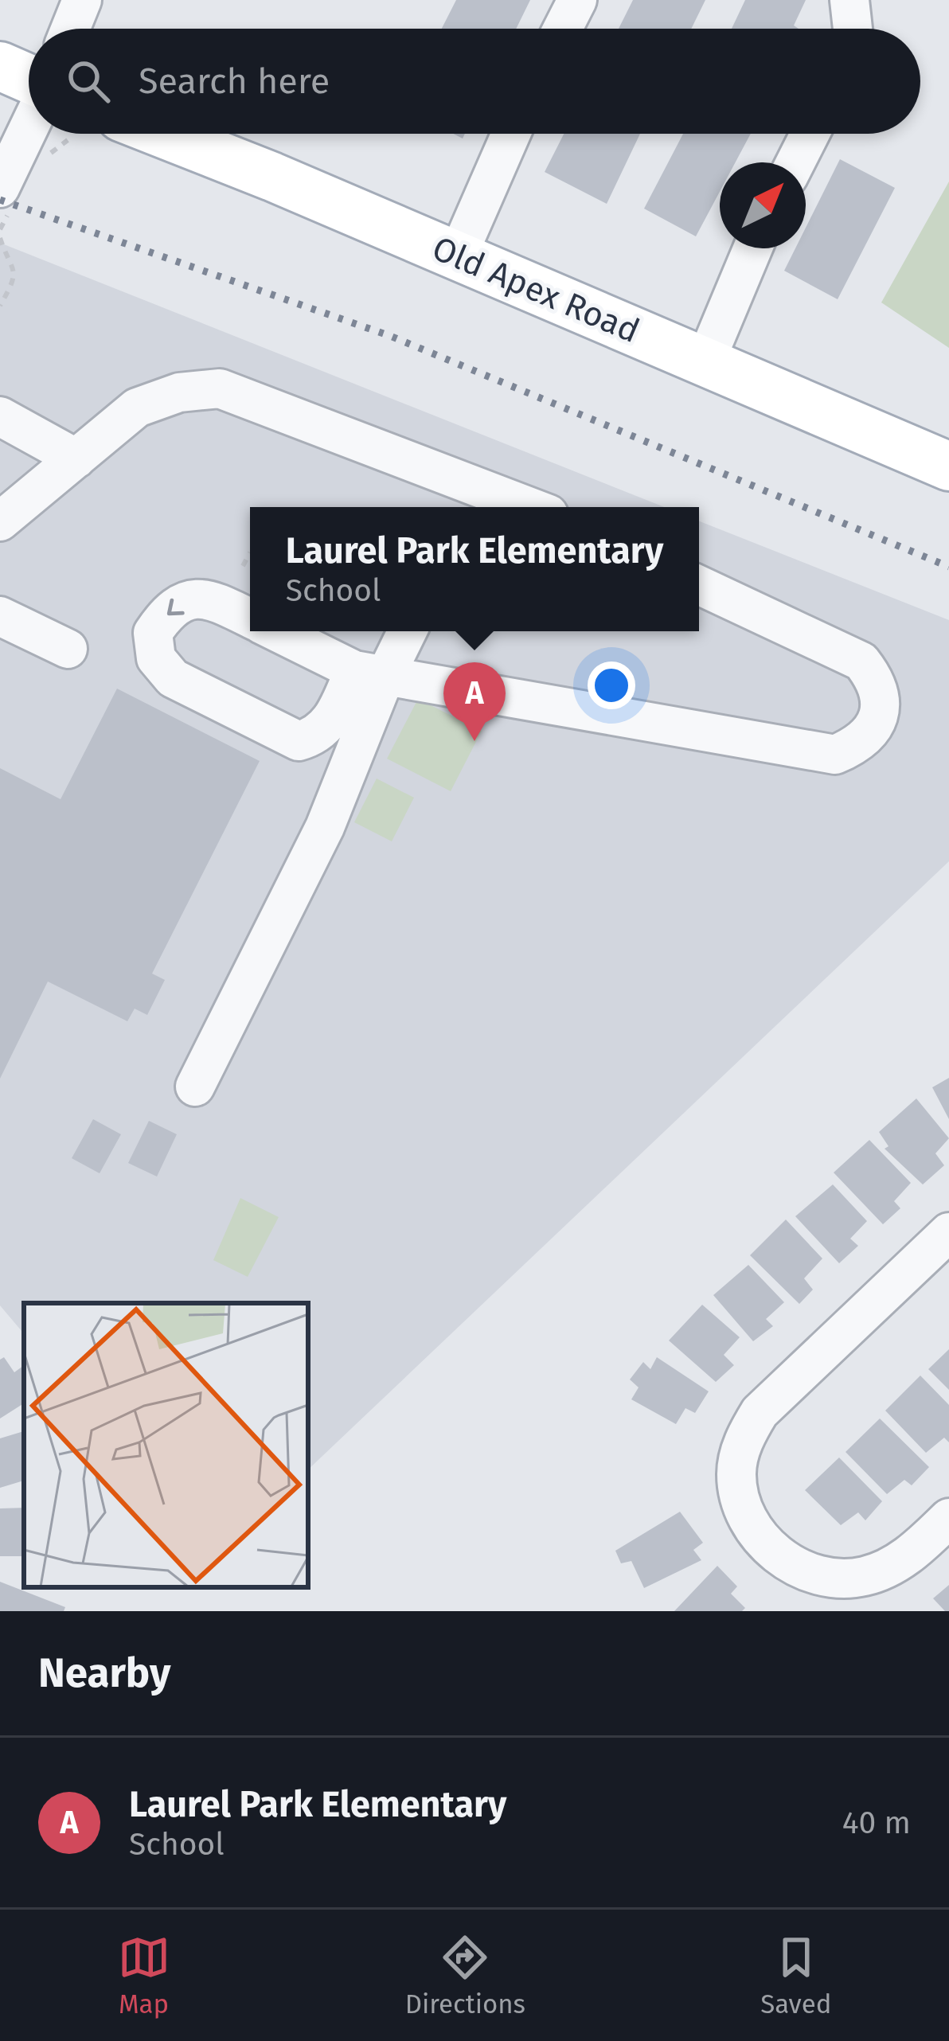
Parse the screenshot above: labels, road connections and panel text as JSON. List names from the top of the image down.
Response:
{
  "streets": {
    "main road": ["Old Apex Road"]
  },
  "north": "top right",
  "page": {
    "search": "Search here",
    "popup": ["Laurel Park Elementary", "School"],
    "pins": "A",
    "heading": "Nearby",
    "list": [
      {
        "mark": "A",
        "name": "Laurel Park Elementary",
        "note": "School",
        "value": "40 m"
      }
    ],
    "nav": ["Map", "Directions", "Saved"]
  }
}
